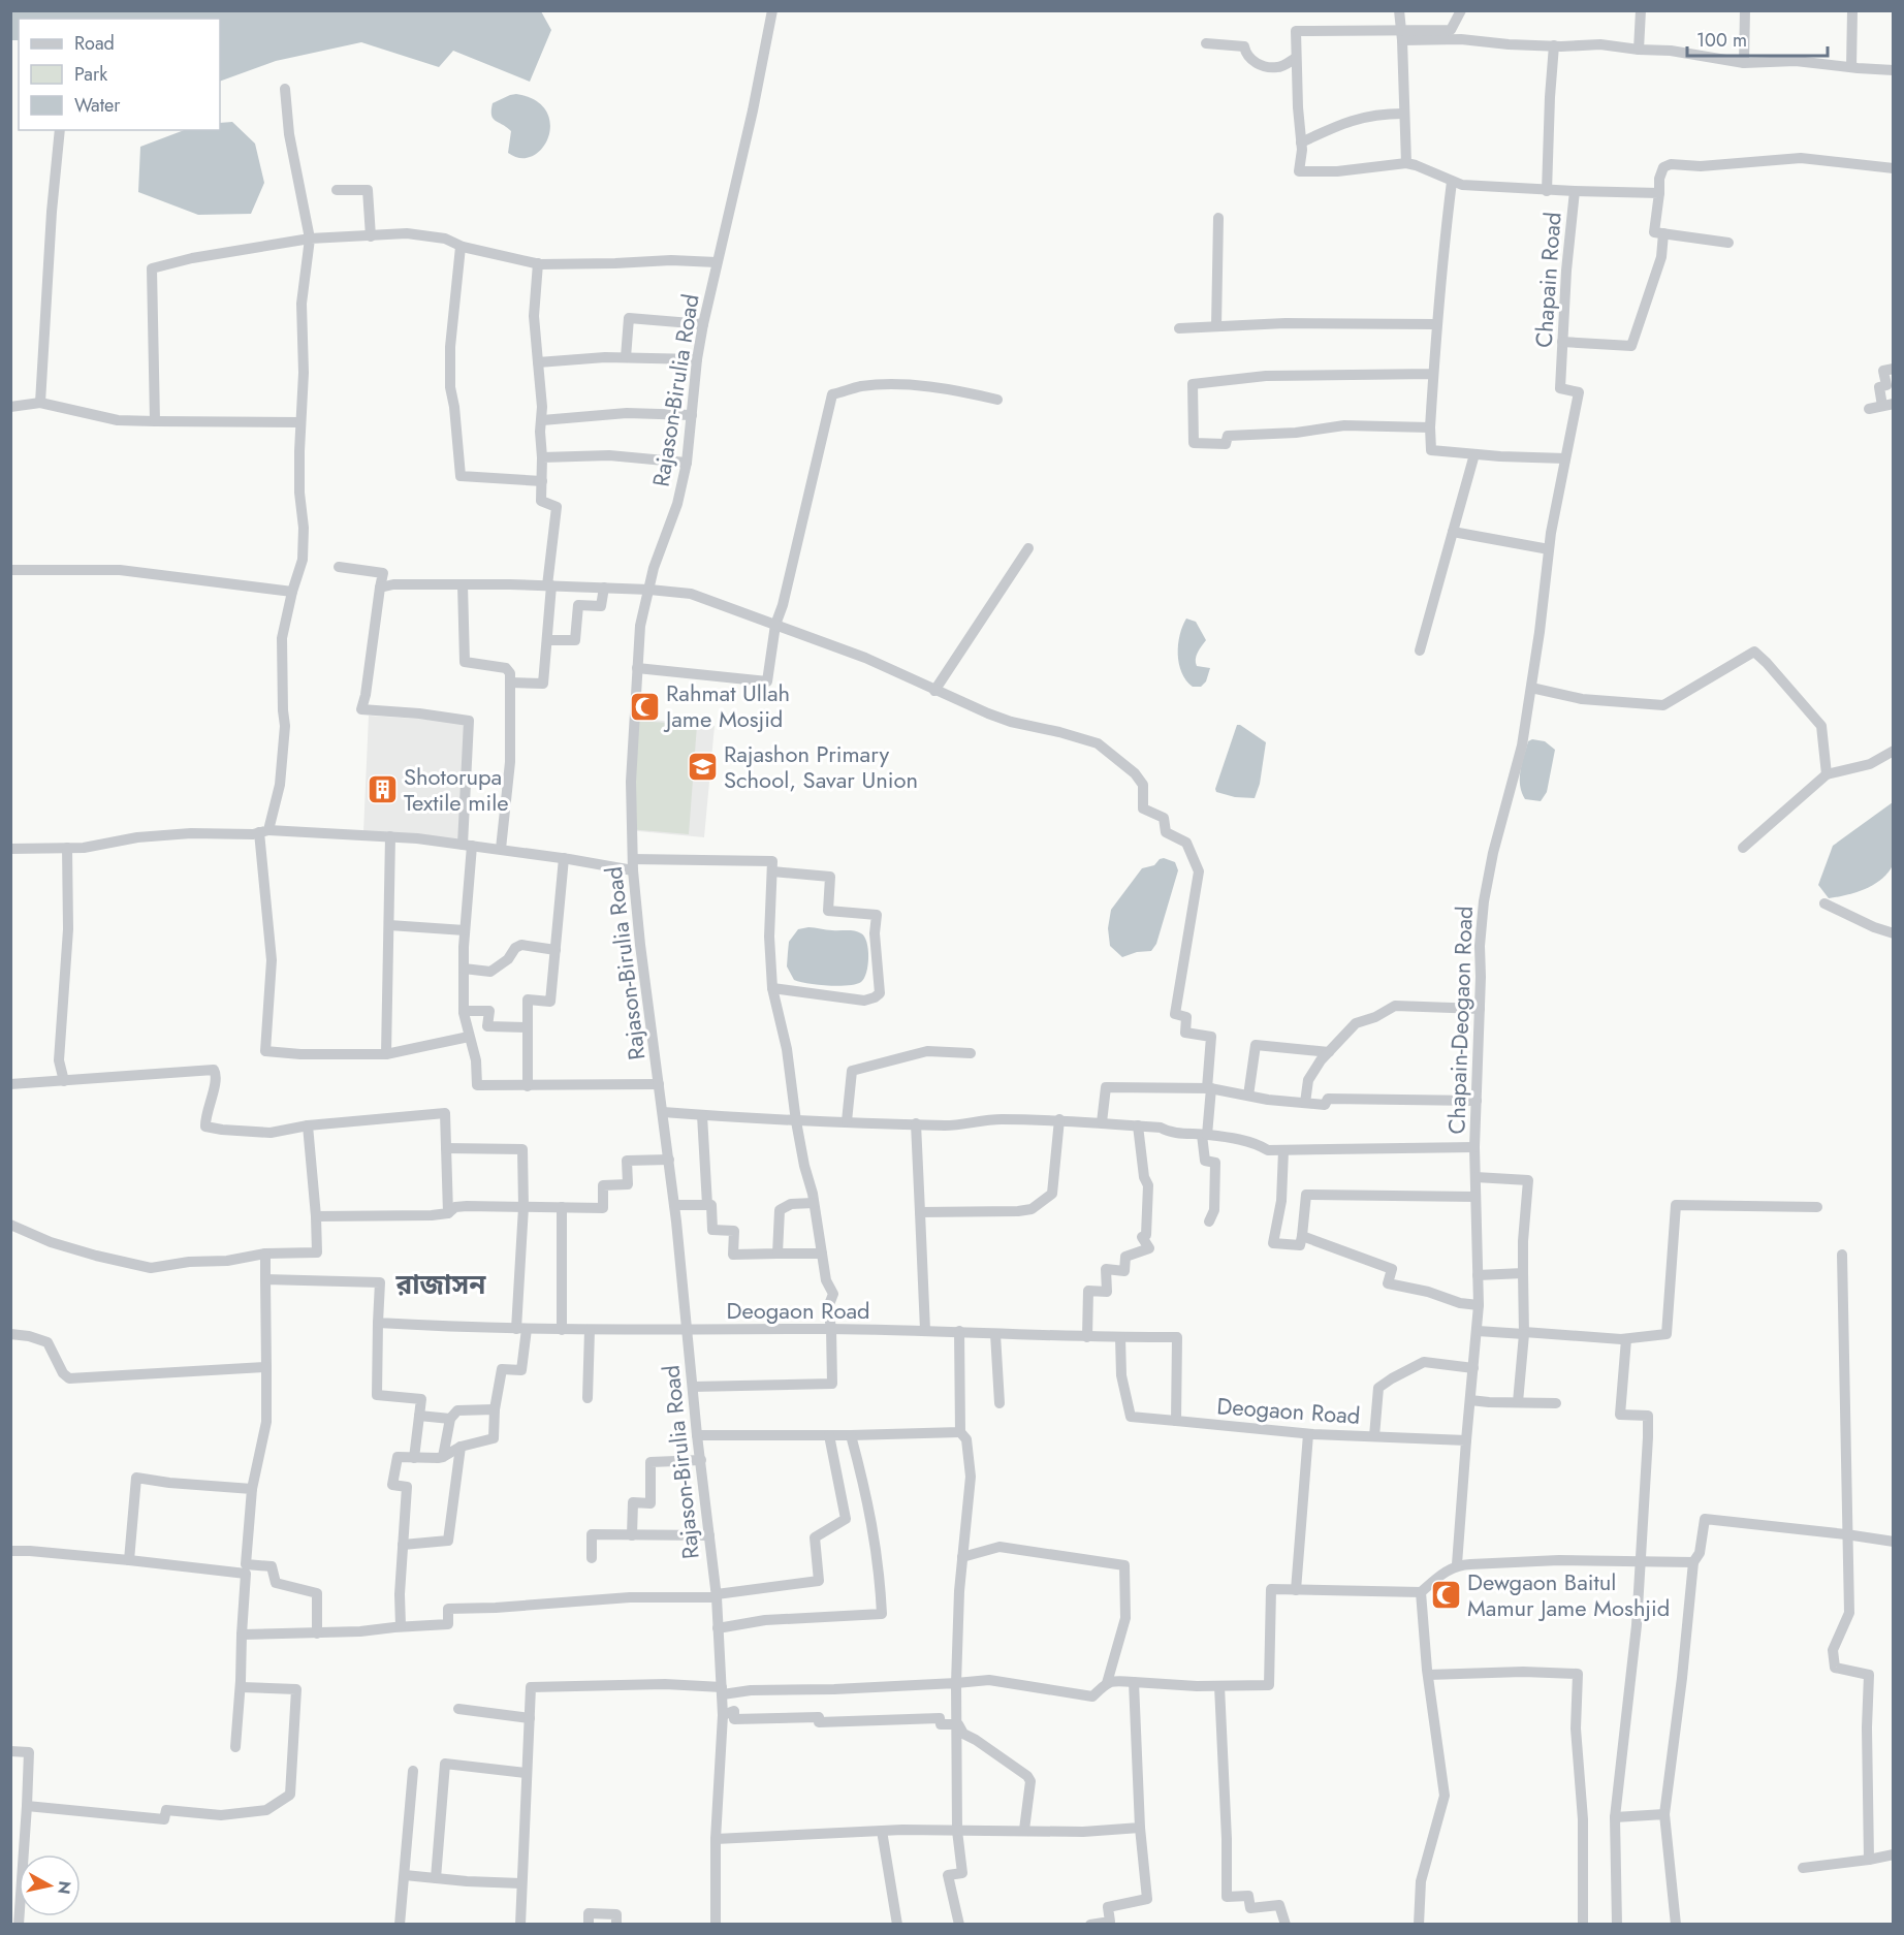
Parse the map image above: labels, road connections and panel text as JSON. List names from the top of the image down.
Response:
{
  "streets": {
    "street": [
      "Chapain Road",
      "Rajason-Birulia Road",
      "Chapain-Deogaon Road",
      "Deogaon Road"
    ]
  },
  "crossings": [
    ["Chapain Road", "Chapain-Deogaon Road"],
    ["Rajason-Birulia Road", "Deogaon Road"],
    ["Chapain-Deogaon Road", "Deogaon Road"]
  ],
  "districts": ["রাজাসন"],
  "places": {
    "mosque": ["Rahmat Ullah Jame Mosjid", "Dewgaon Baitul Mamur Jame Moshjid"],
    "school or university": ["Rajashon Primary School, Savar Union"],
    "building": ["Shotorupa Textile mile"]
  },
  "legend": ["Road", "Park", "Water"],
  "scale_bar": "100 m",
  "north": "right"
}
